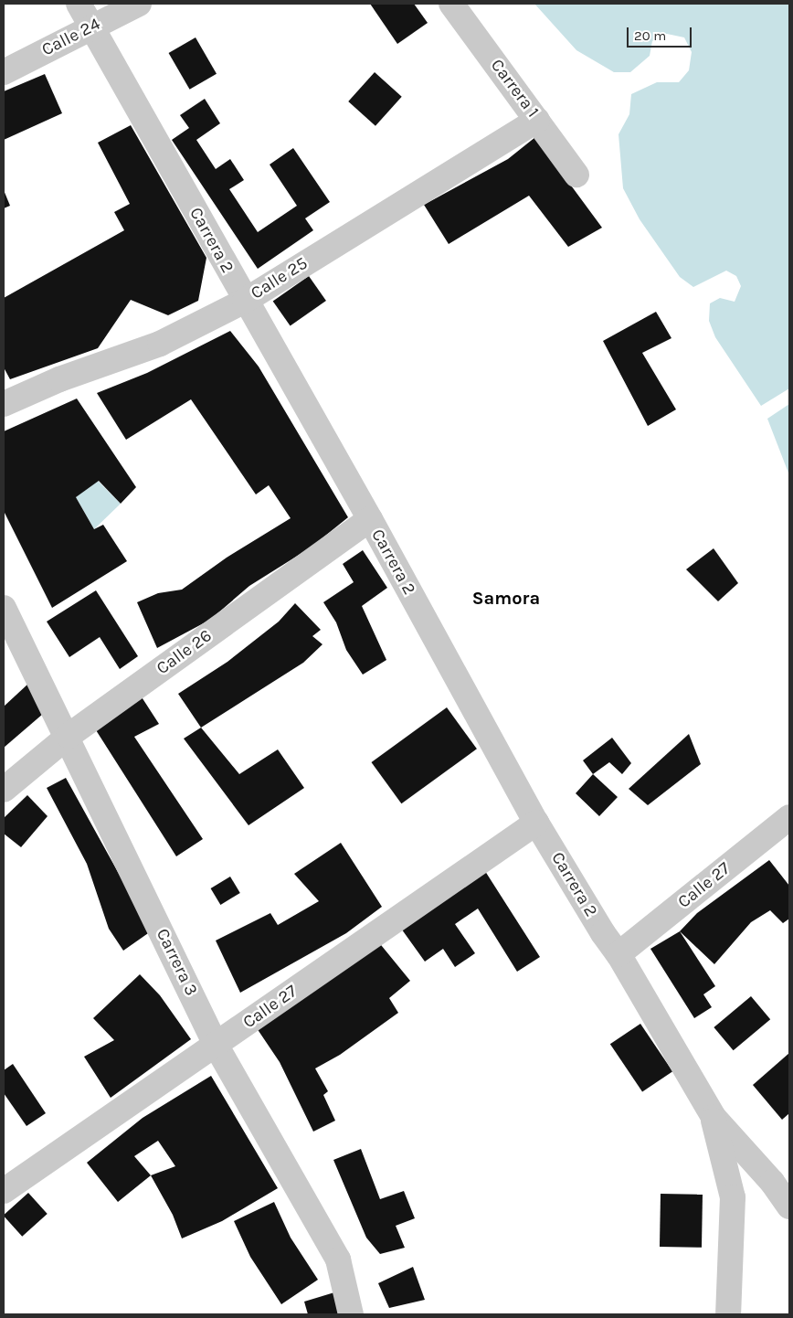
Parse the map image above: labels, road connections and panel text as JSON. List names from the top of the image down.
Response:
{
  "streets": {
    "street": [
      "Calle 24",
      "Carrera 1",
      "Carrera 2",
      "Calle 25",
      "Calle 26",
      "Calle 27",
      "Carrera 3"
    ]
  },
  "crossings": [
    ["Calle 24", "Carrera 2"],
    ["Carrera 1", "Calle 25"],
    ["Carrera 2", "Calle 25"],
    ["Carrera 2", "Calle 26"],
    ["Carrera 2", "Calle 27"],
    ["Calle 26", "Carrera 3"],
    ["Calle 27", "Carrera 3"]
  ],
  "districts": ["Samora"],
  "scale_bar": "20 m"
}
